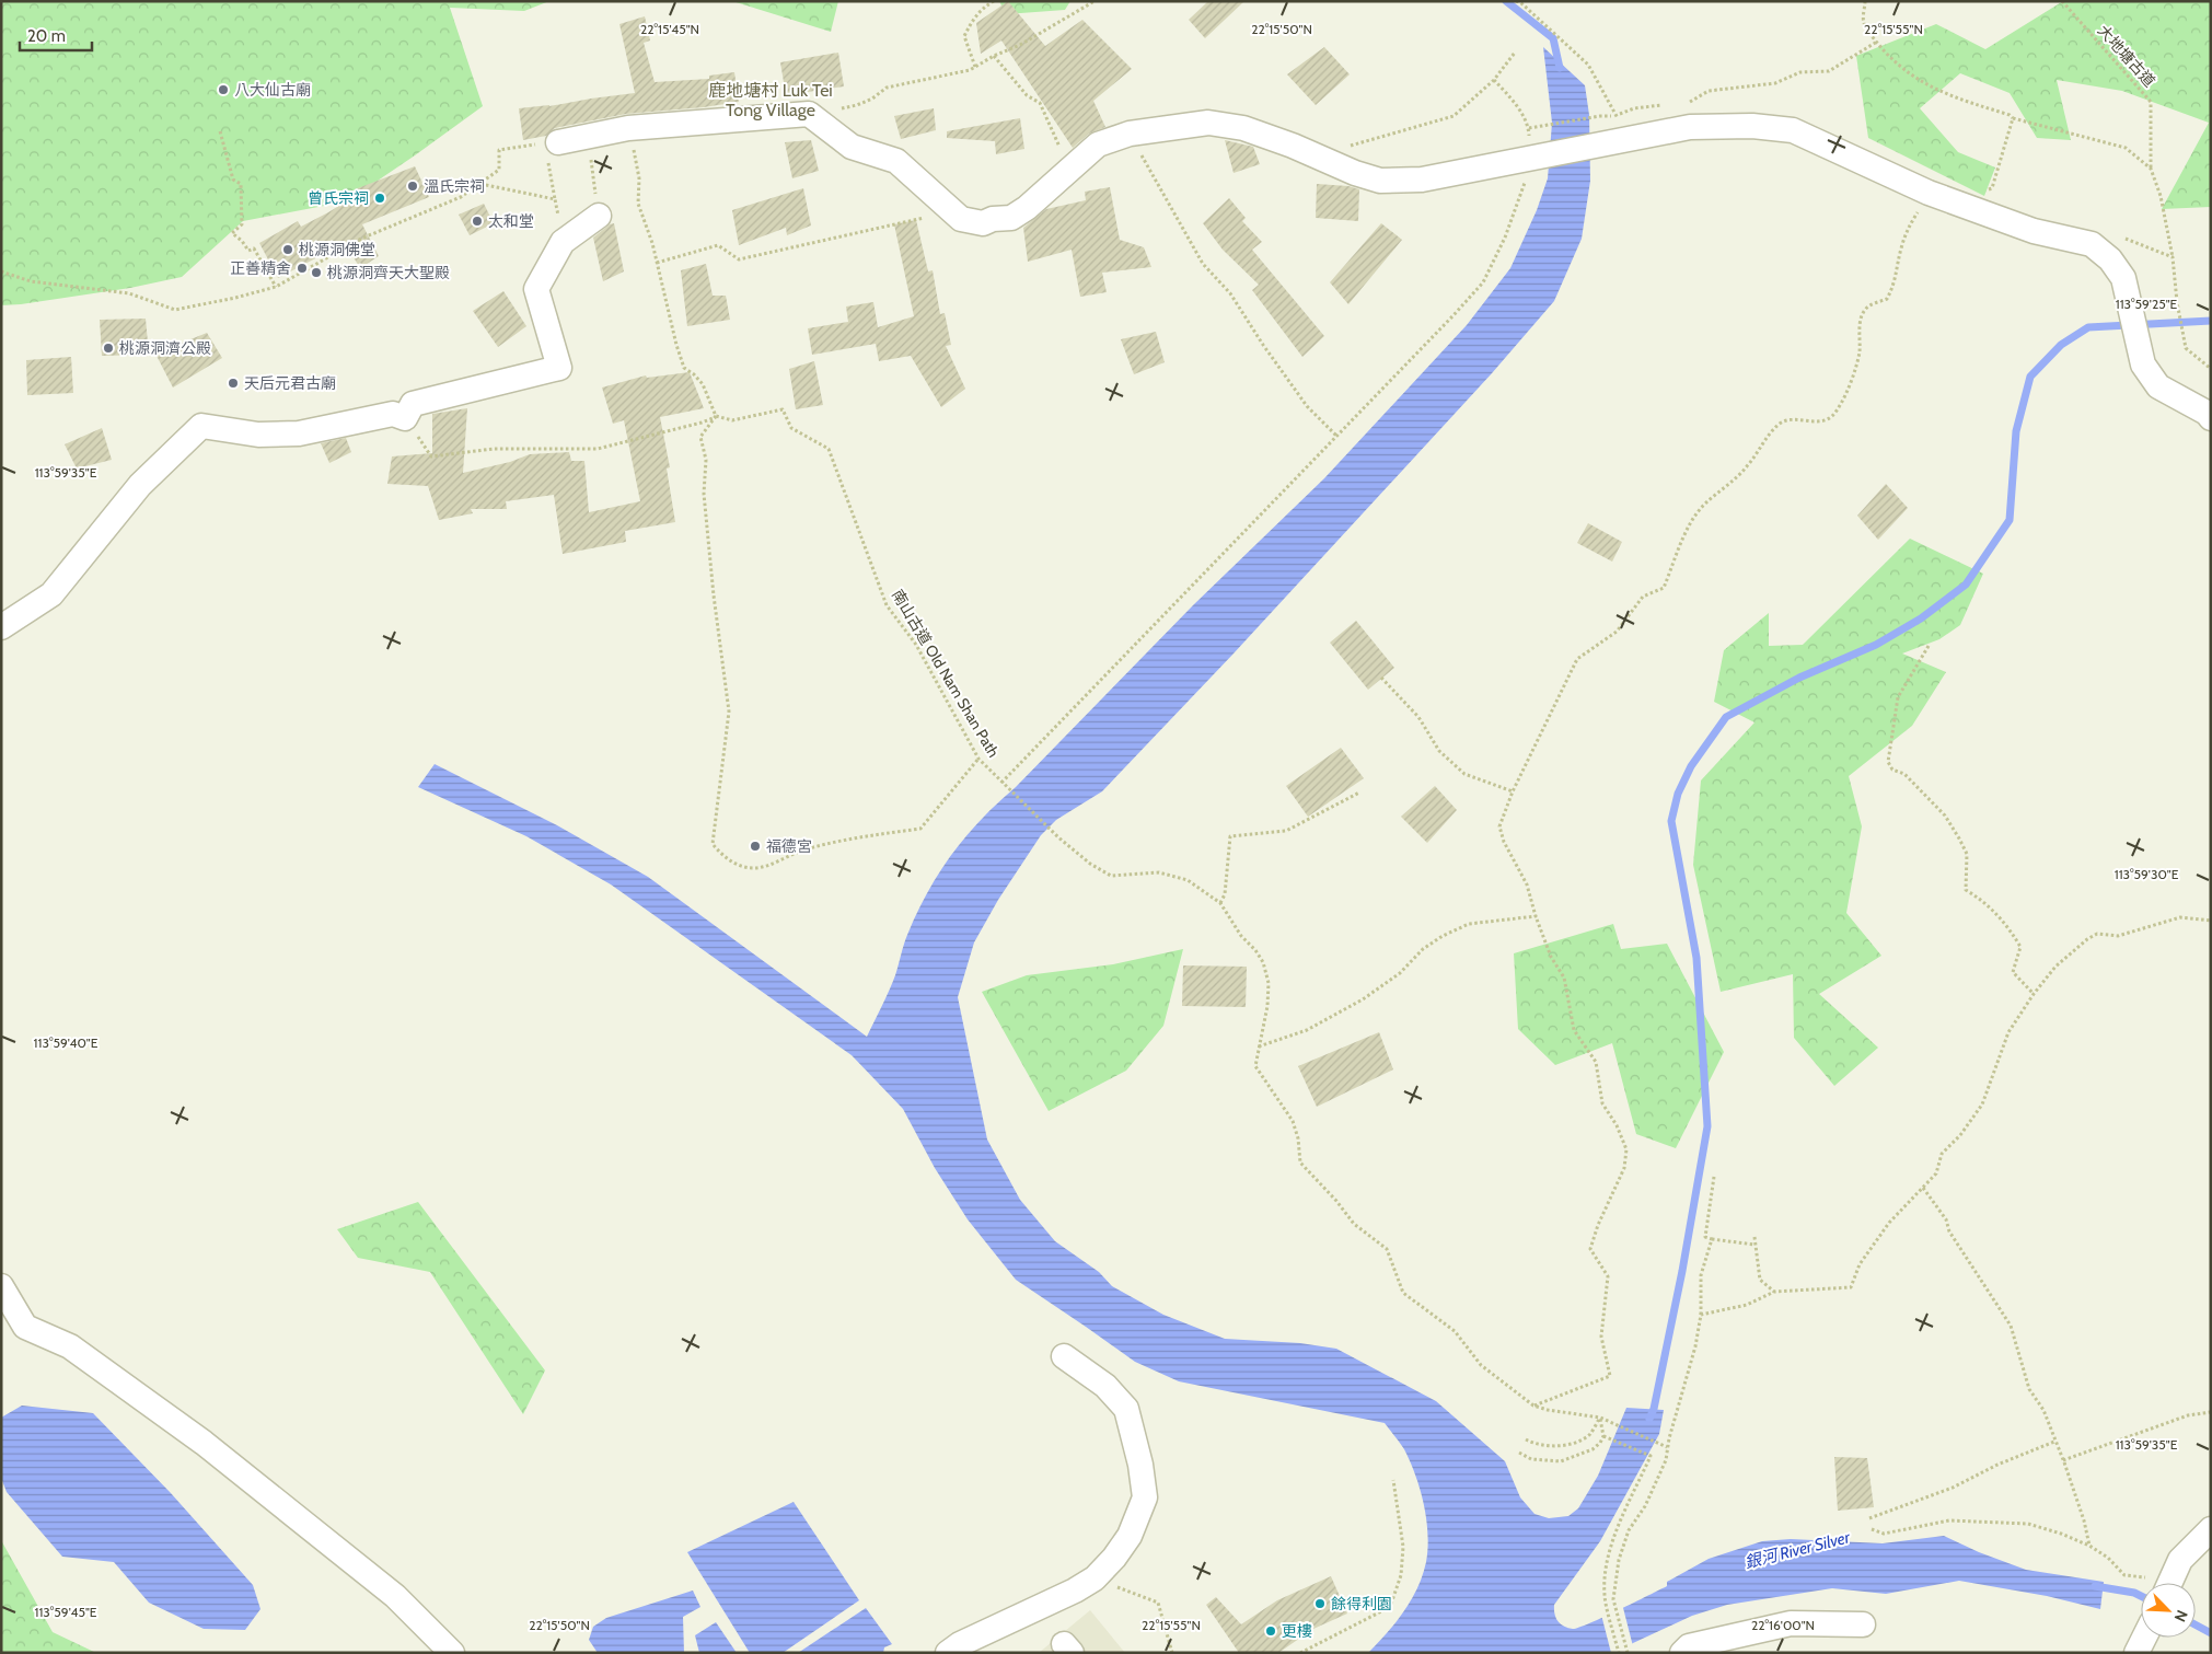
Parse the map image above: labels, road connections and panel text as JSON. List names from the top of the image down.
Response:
{
  "streets": {
    "path": ["大地塘古道", "南山古道 Old Nam Shan Path"]
  },
  "districts": ["鹿地塘村 Luk Tei Tong Village"],
  "water": ["銀河 River Silver"],
  "places": [
    "八大仙古廟",
    "溫氏宗祠",
    "曾氏宗祠",
    "太和堂",
    "桃源洞佛堂",
    "正善精舍",
    "桃源洞齊天大聖殿",
    "桃源洞濟公殿",
    "天后元君古廟",
    "福德宮",
    "餘得利園",
    "更樓"
  ],
  "scale_bar": "20 m",
  "north": "bottom right",
  "coordinates": [
    "22°15'50\"N",
    "22°15'55\"N",
    "22°15'45\"N",
    "113°59'25\"E",
    "113°59'35\"E",
    "113°59'30\"E",
    "113°59'40\"E",
    "113°59'45\"E",
    "22°16'00\"N"
  ]
}
